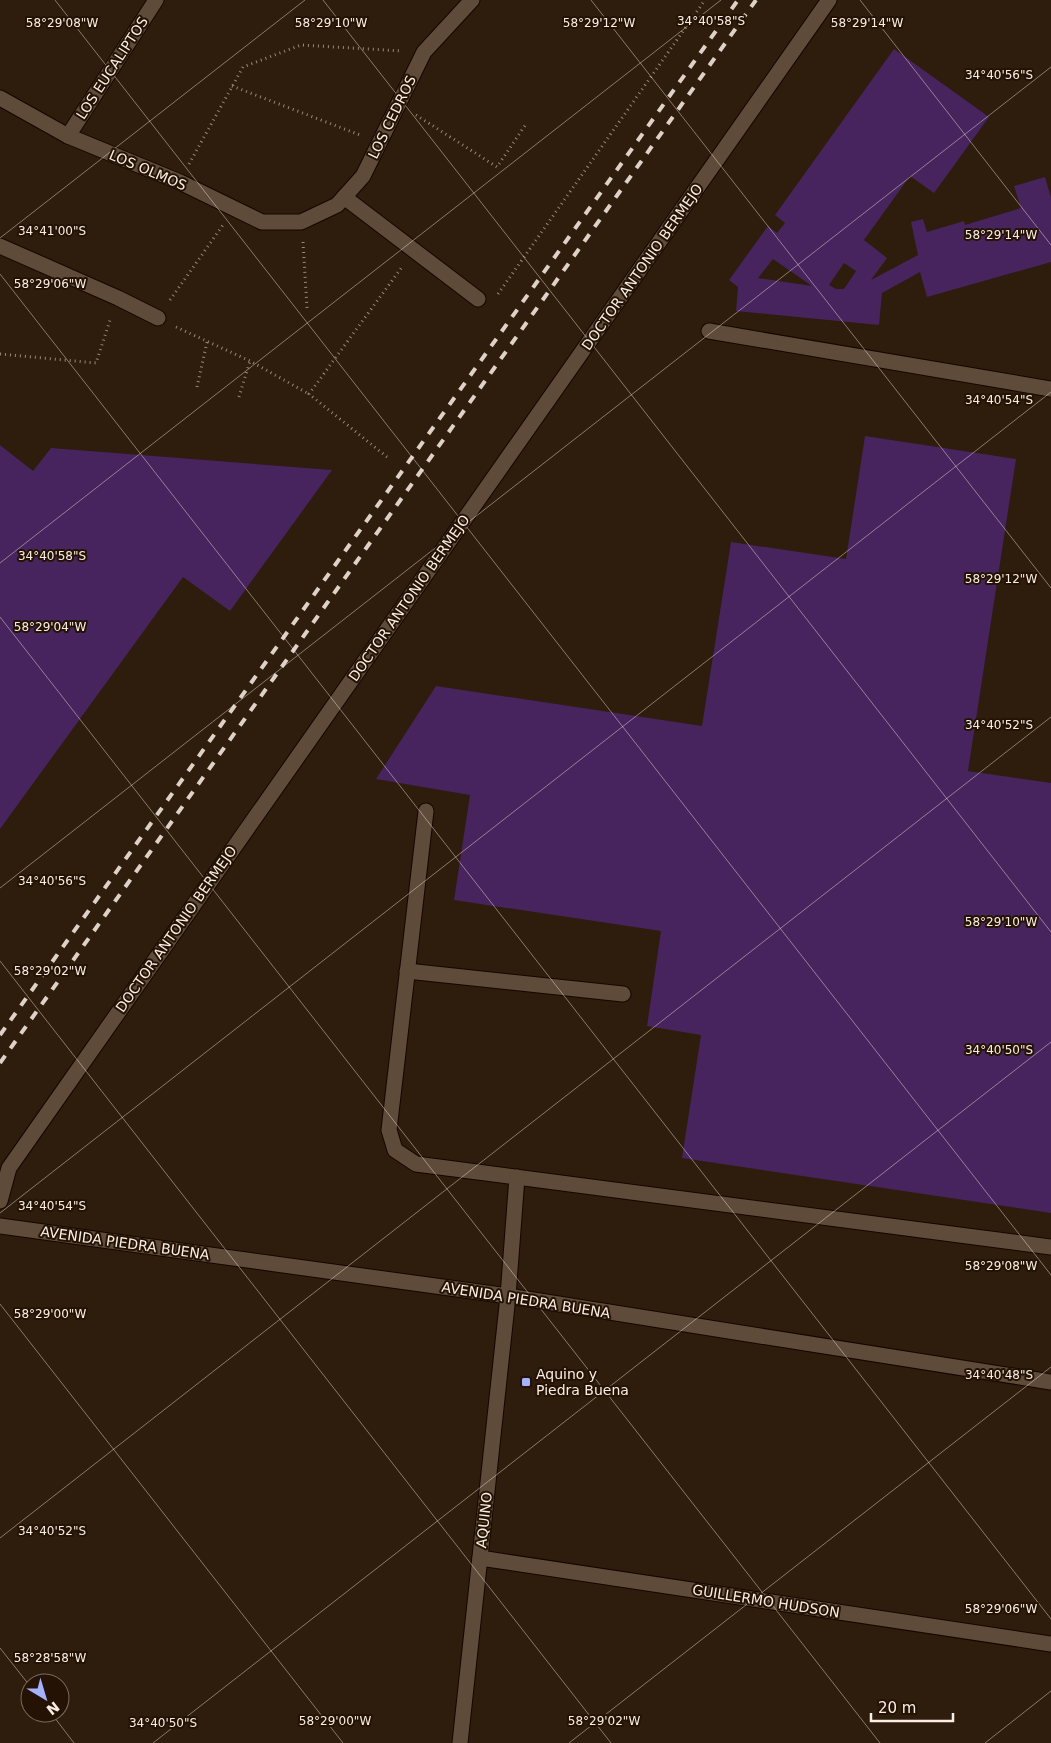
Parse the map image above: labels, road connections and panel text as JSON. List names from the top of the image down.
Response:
{
  "streets": {
    "street": [
      "LOS EUCALIPTOS",
      "LOS CEDROS",
      "LOS OLMOS",
      "DOCTOR ANTONIO BERMEJO",
      "AVENIDA PIEDRA BUENA",
      "AQUINO",
      "GUILLERMO HUDSON"
    ]
  },
  "crossings": [
    ["LOS EUCALIPTOS", "LOS OLMOS"],
    ["LOS CEDROS", "LOS OLMOS"],
    ["AVENIDA PIEDRA BUENA", "AQUINO"],
    ["AQUINO", "GUILLERMO HUDSON"]
  ],
  "places": {
    "transit": ["Aquino y Piedra Buena"]
  },
  "scale_bar": "20 m",
  "north": "bottom right",
  "coordinates": [
    "34°40'58\"S",
    "58°29'08\"W",
    "58°29'10\"W",
    "58°29'12\"W",
    "58°29'14\"W",
    "34°40'56\"S",
    "34°41'00\"S",
    "58°29'06\"W",
    "34°40'54\"S",
    "58°29'04\"W",
    "34°40'52\"S",
    "58°29'02\"W",
    "34°40'50\"S",
    "58°29'00\"W",
    "34°40'48\"S",
    "58°28'58\"W"
  ]
}
